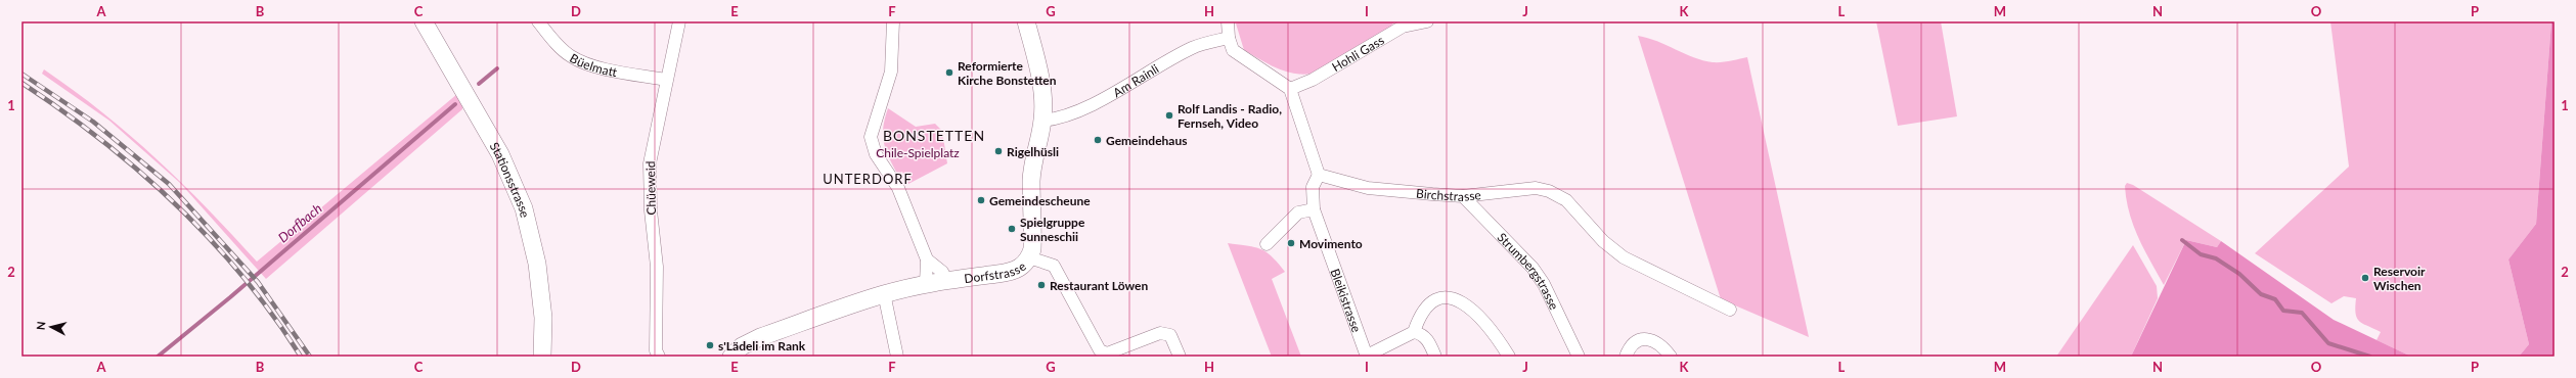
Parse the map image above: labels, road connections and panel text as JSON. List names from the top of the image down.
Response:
{
  "streets": {
    "street": [
      "Hohli Gass",
      "Büelmatt",
      "Am Rainli",
      "Stationsstrasse",
      "Chüeweid",
      "Birchstrasse",
      "Dorfstrasse",
      "Strumbergstrasse",
      "Bleikistrasse"
    ]
  },
  "crossings": [
    ["Büelmatt", "Chüeweid"],
    ["Am Rainli", "Dorfstrasse"],
    ["Birchstrasse", "Strumbergstrasse"],
    ["Birchstrasse", "Bleikistrasse"]
  ],
  "districts": ["BONSTETTEN", "UNTERDORF"],
  "water": ["Dorfbach"],
  "parks": ["Chile-Spielplatz"],
  "places": [
    "Reformierte Kirche Bonstetten",
    "Rolf Landis - Radio, Fernseh, Video",
    "Gemeindehaus",
    "Rigelhüsli",
    "Gemeindescheune",
    "Spielgruppe Sunneschii",
    "Movimento",
    "Reservoir Wischen",
    "Restaurant Löwen",
    "s'Lädeli im Rank"
  ],
  "north": "left",
  "grid": {
    "columns": [
      "A",
      "B",
      "C",
      "D",
      "E",
      "F",
      "G",
      "H",
      "I",
      "J",
      "K",
      "L",
      "M",
      "N",
      "O",
      "P"
    ],
    "rows": ["1", "2"]
  }
}
